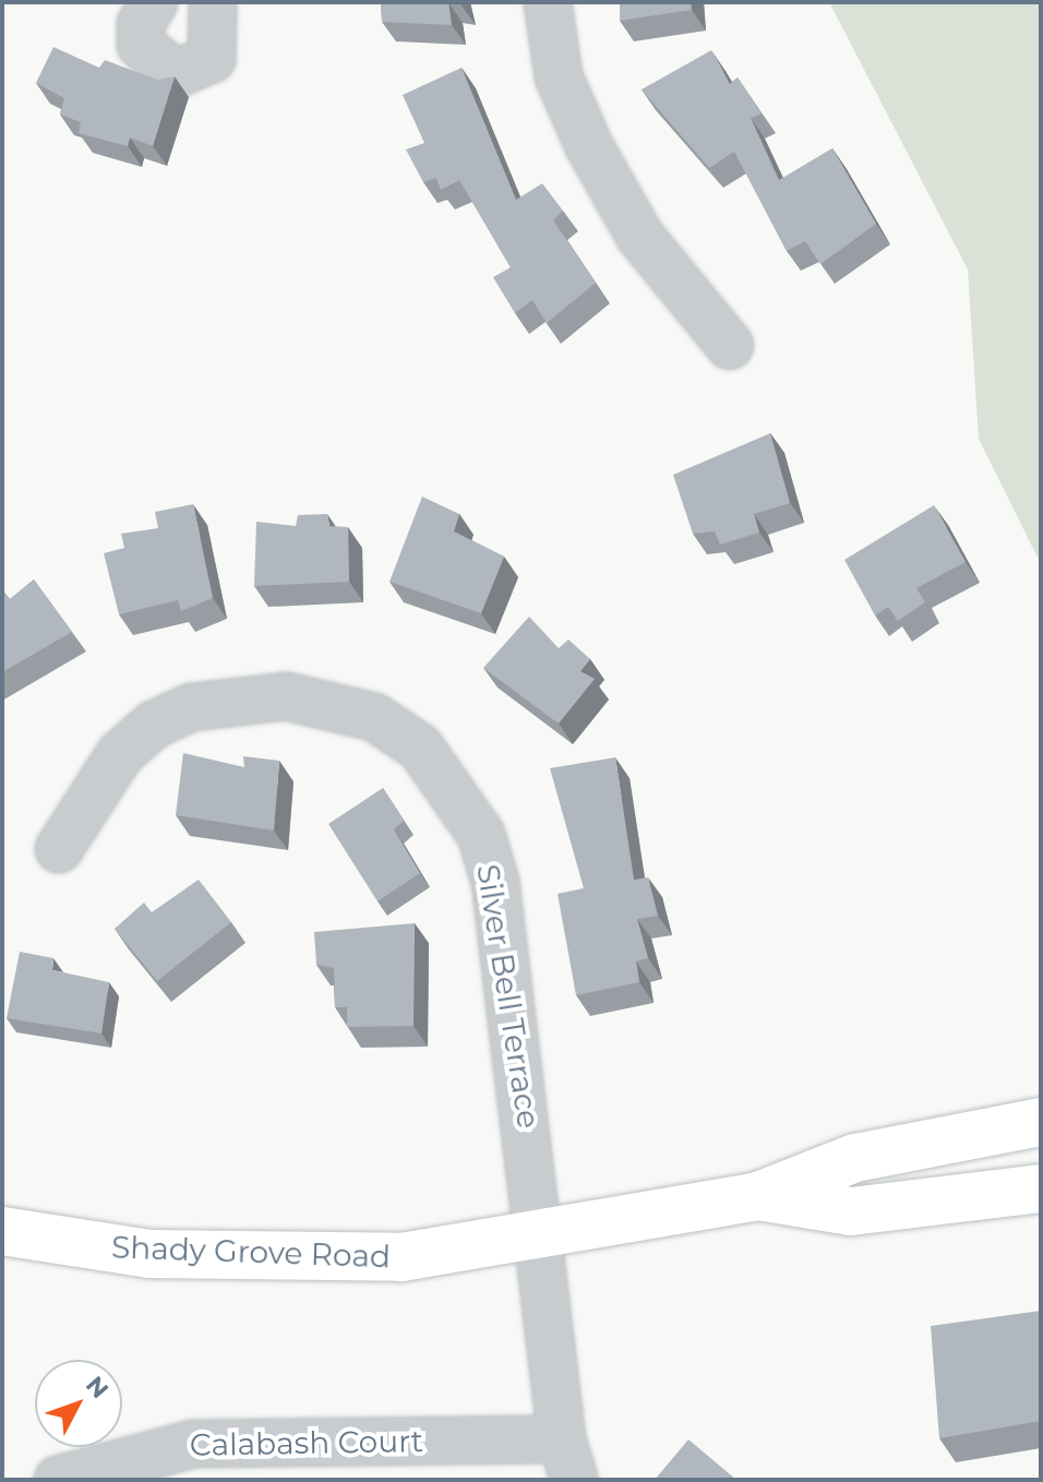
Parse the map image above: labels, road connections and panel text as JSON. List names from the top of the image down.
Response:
{
  "streets": {
    "main road": ["Shady Grove Road"],
    "street": ["Silver Bell Terrace", "Calabash Court"]
  },
  "crossings": [
    ["Silver Bell Terrace", "Shady Grove Road"],
    ["Silver Bell Terrace", "Calabash Court"]
  ],
  "north": "top right"
}
